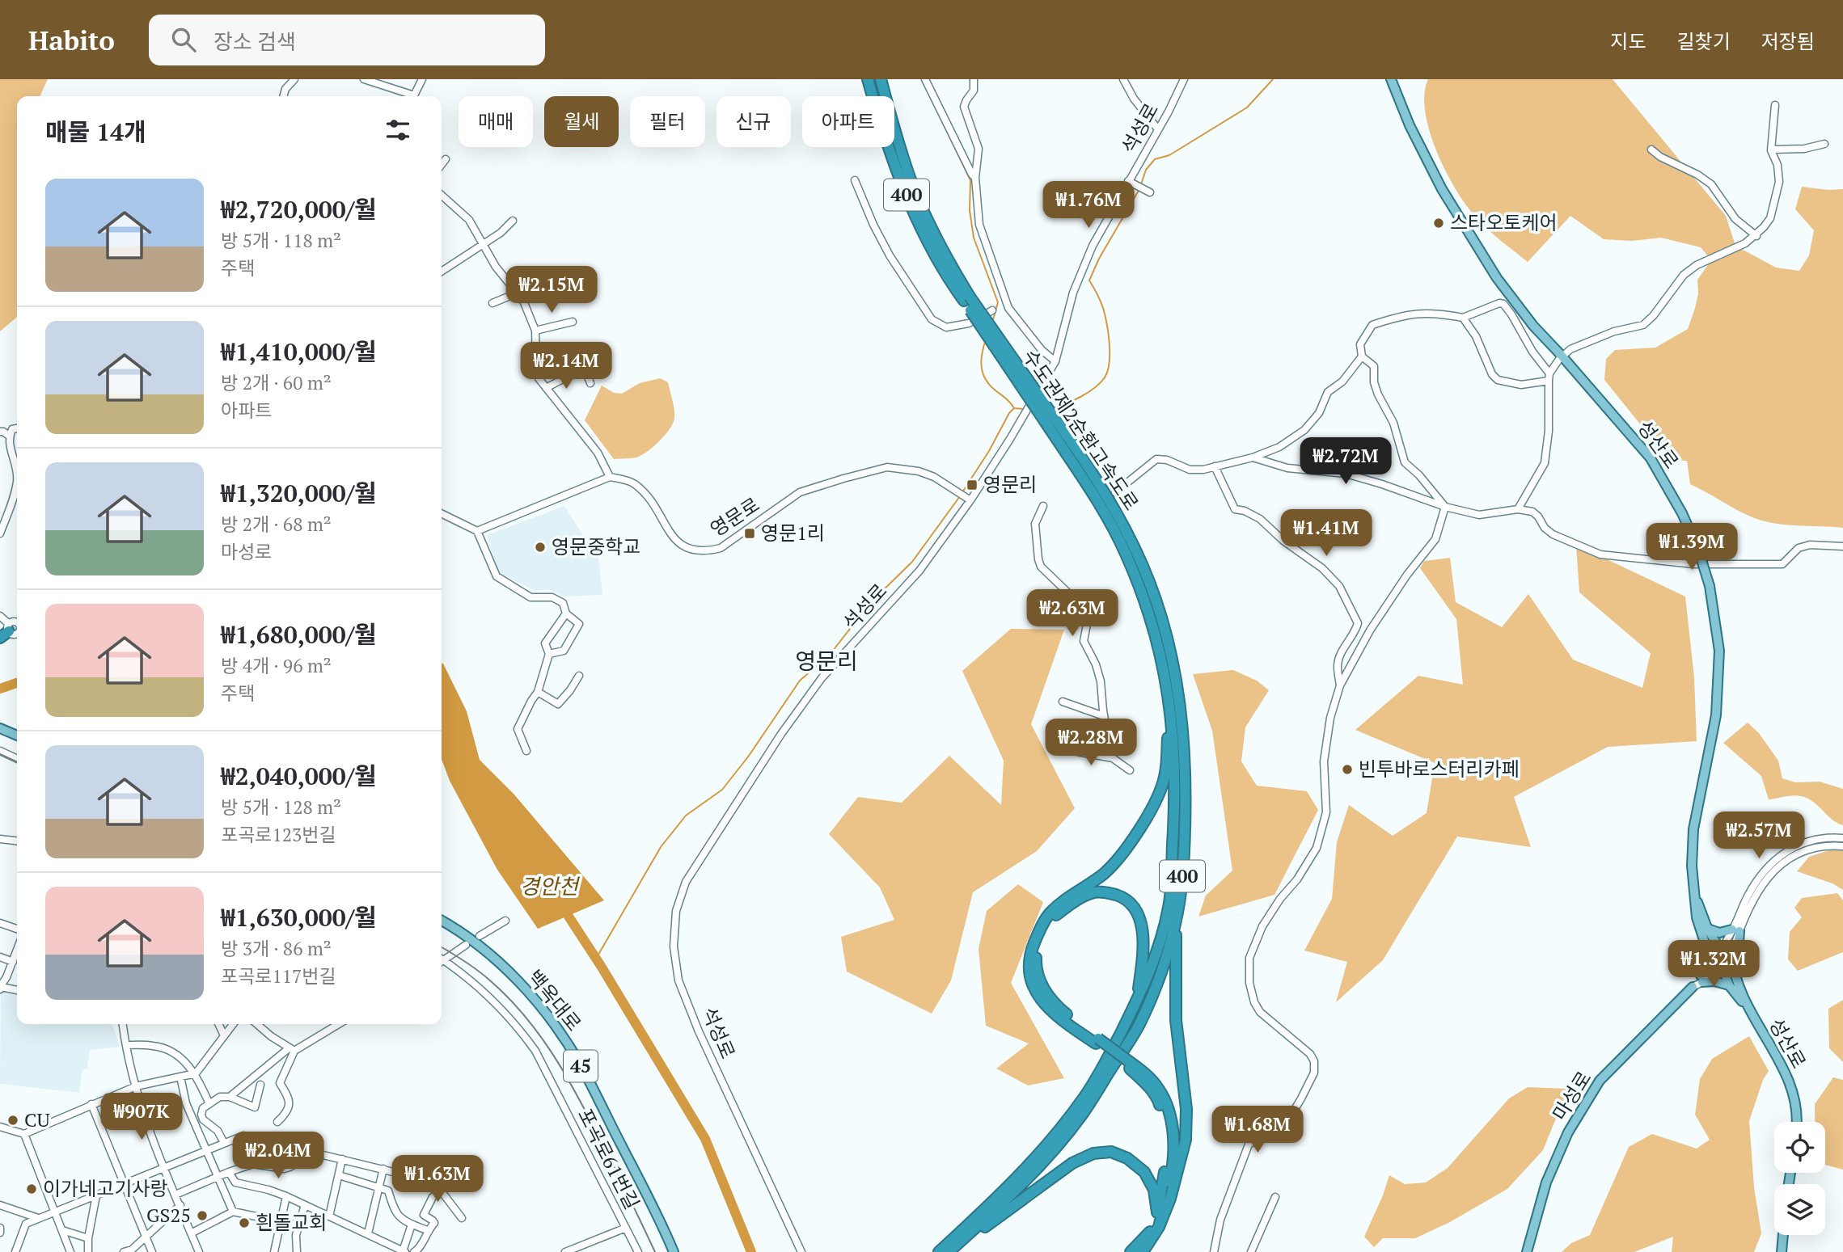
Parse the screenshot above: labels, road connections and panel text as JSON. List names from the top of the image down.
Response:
{
  "streets": {
    "highway": ["400", "수도권제2순환고속도로"],
    "main road": [
      "성산로",
      "백옥대로",
      "45",
      "마성로"
    ],
    "street": ["석성로", "영문로", "포곡로61번길"]
  },
  "crossings": [
    ["석성로", "영문로"]
  ],
  "districts": ["영문리"],
  "water": ["경안천"],
  "places": {
    "other": [
      "스타오토케어",
      "영문중학교",
      "빈투바로스터리카페",
      "CU",
      "이가네고기사랑",
      "GS25",
      "흰돌교회"
    ],
    "transit": ["영문리", "영문1리"]
  },
  "page": {
    "header": "Habito",
    "search": "장소 검색",
    "nav": ["지도", "길찾기", "저장됨"],
    "chip": [
      "매매",
      "월세",
      "필터",
      "신규",
      "아파트"
    ],
    "heading": "매물 14개",
    "list": [
      {
        "name": "₩2,720,000/월",
        "note": "방 5개 · 118 m² · 주택"
      },
      {
        "name": "₩1,410,000/월",
        "note": "방 2개 · 60 m² · 아파트"
      },
      {
        "name": "₩1,320,000/월",
        "note": "방 2개 · 68 m² · 마성로"
      },
      {
        "name": "₩1,680,000/월",
        "note": "방 4개 · 96 m² · 주택"
      },
      {
        "name": "₩2,040,000/월",
        "note": "방 5개 · 128 m² · 포곡로123번길"
      },
      {
        "name": "₩1,630,000/월",
        "note": "방 3개 · 86 m² · 포곡로117번길"
      }
    ],
    "price": [
      "₩1.76M",
      "₩2.15M",
      "₩2.14M",
      "₩2.72M",
      "₩1.41M",
      "₩1.39M",
      "₩2.63M",
      "₩2.28M",
      "₩2.57M",
      "₩1.32M",
      "₩907K",
      "₩1.68M",
      "₩2.04M",
      "₩1.63M"
    ]
  }
}
